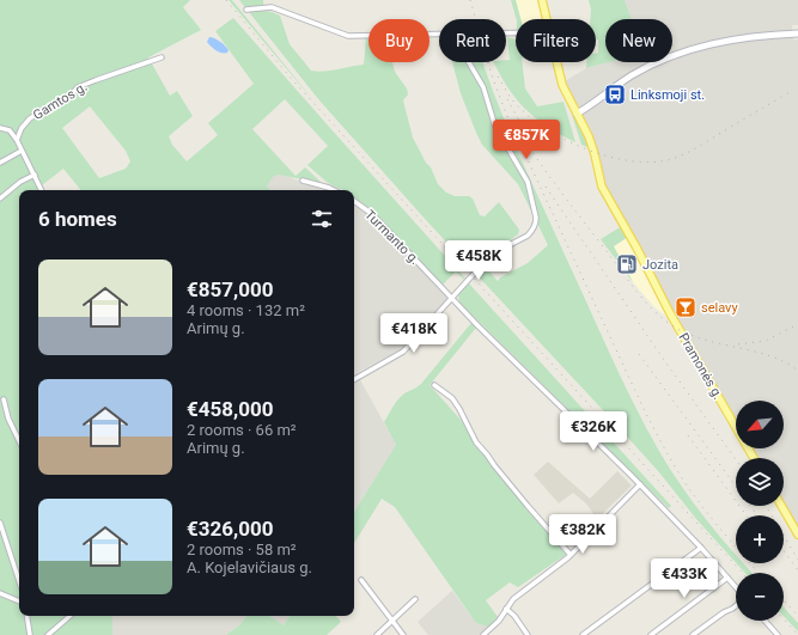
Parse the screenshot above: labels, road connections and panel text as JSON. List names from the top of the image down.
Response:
{
  "streets": {
    "main road": ["Pramonės g."],
    "street": ["Gamtos g.", "Turmanto g."]
  },
  "places": {
    "bus stop": ["Linksmoji st."],
    "fuel station": ["Jozita"],
    "bar": ["selavy"]
  },
  "north": "bottom left",
  "page": {
    "chip": [
      "Buy",
      "Rent",
      "Filters",
      "New"
    ],
    "price": [
      "€857K",
      "€458K",
      "€418K",
      "€326K",
      "€382K",
      "€433K"
    ],
    "heading": "6 homes",
    "list": [
      {
        "name": "€857,000",
        "note": "4 rooms · 132 m² · Arimų g."
      },
      {
        "name": "€458,000",
        "note": "2 rooms · 66 m² · Arimų g."
      },
      {
        "name": "€326,000",
        "note": "2 rooms · 58 m² · A. Kojelavičiaus g."
      }
    ],
    "map_buttons": ["+", "−"]
  }
}
